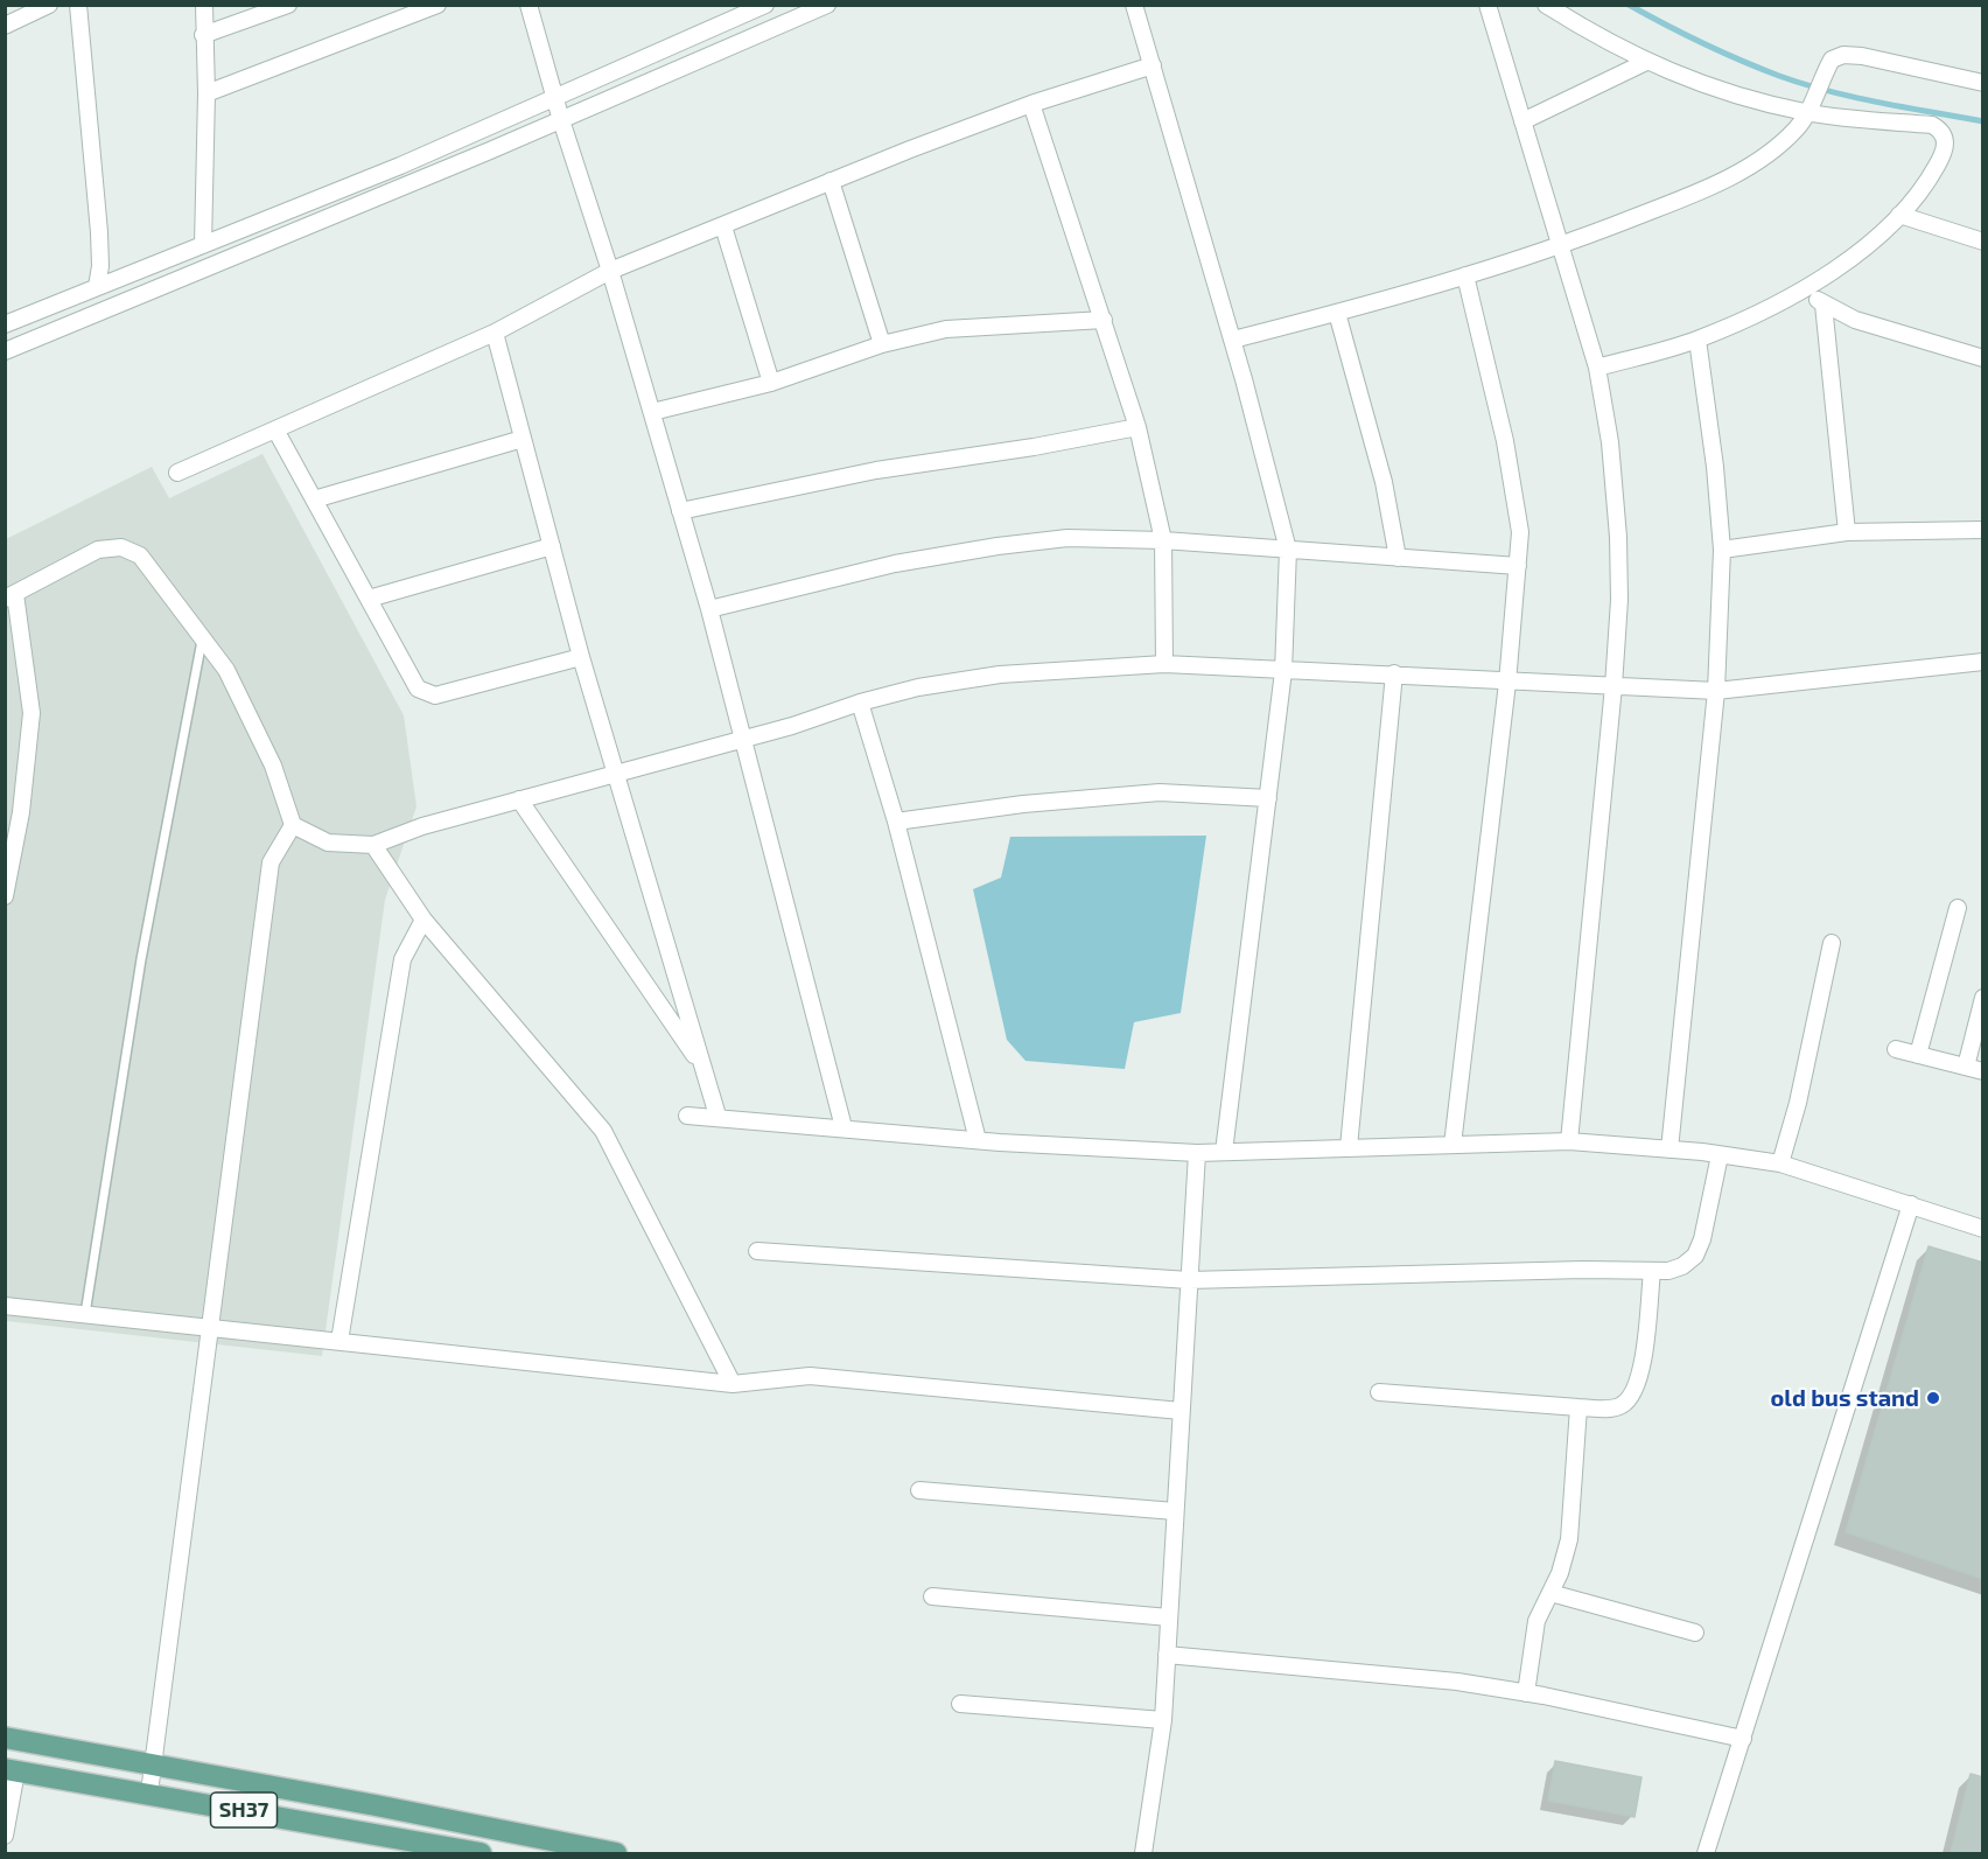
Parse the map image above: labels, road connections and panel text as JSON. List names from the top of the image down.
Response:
{
  "streets": {
    "main road": ["SH37"]
  },
  "places": ["old bus stand"]
}
